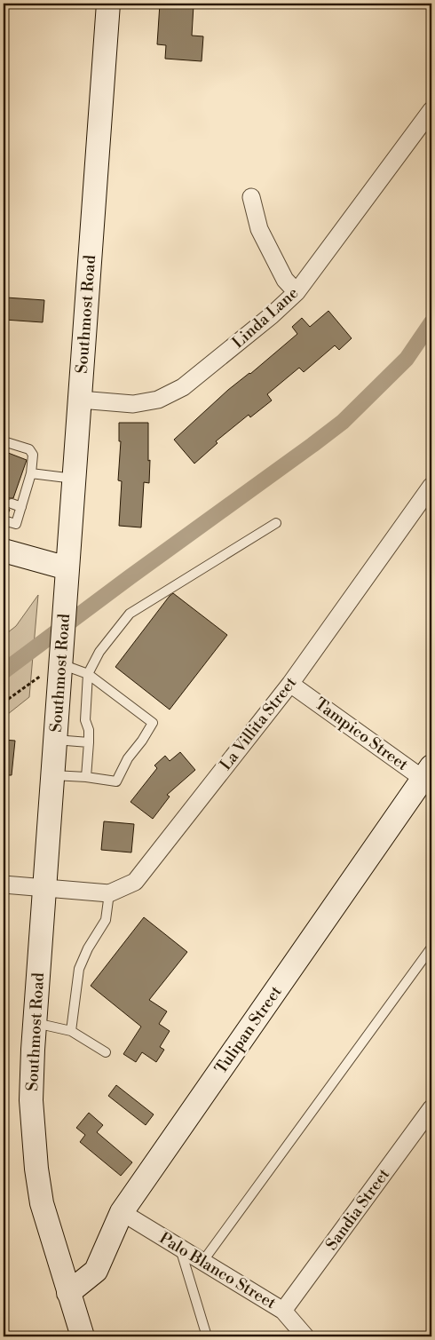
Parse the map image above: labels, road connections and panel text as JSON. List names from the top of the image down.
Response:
{
  "streets": {
    "main road": ["Southmost Road", "Tulipan Street"],
    "street": [
      "Linda Lane",
      "La Villita Street",
      "Tampico Street",
      "Sandia Street",
      "Palo Blanco Street"
    ]
  },
  "crossings": [
    ["Southmost Road", "Linda Lane"],
    ["Southmost Road", "La Villita Street"],
    ["Southmost Road", "Tulipan Street"],
    ["La Villita Street", "Tampico Street"],
    ["Tampico Street", "Tulipan Street"],
    ["Tulipan Street", "Palo Blanco Street"],
    ["Sandia Street", "Palo Blanco Street"]
  ]
}
